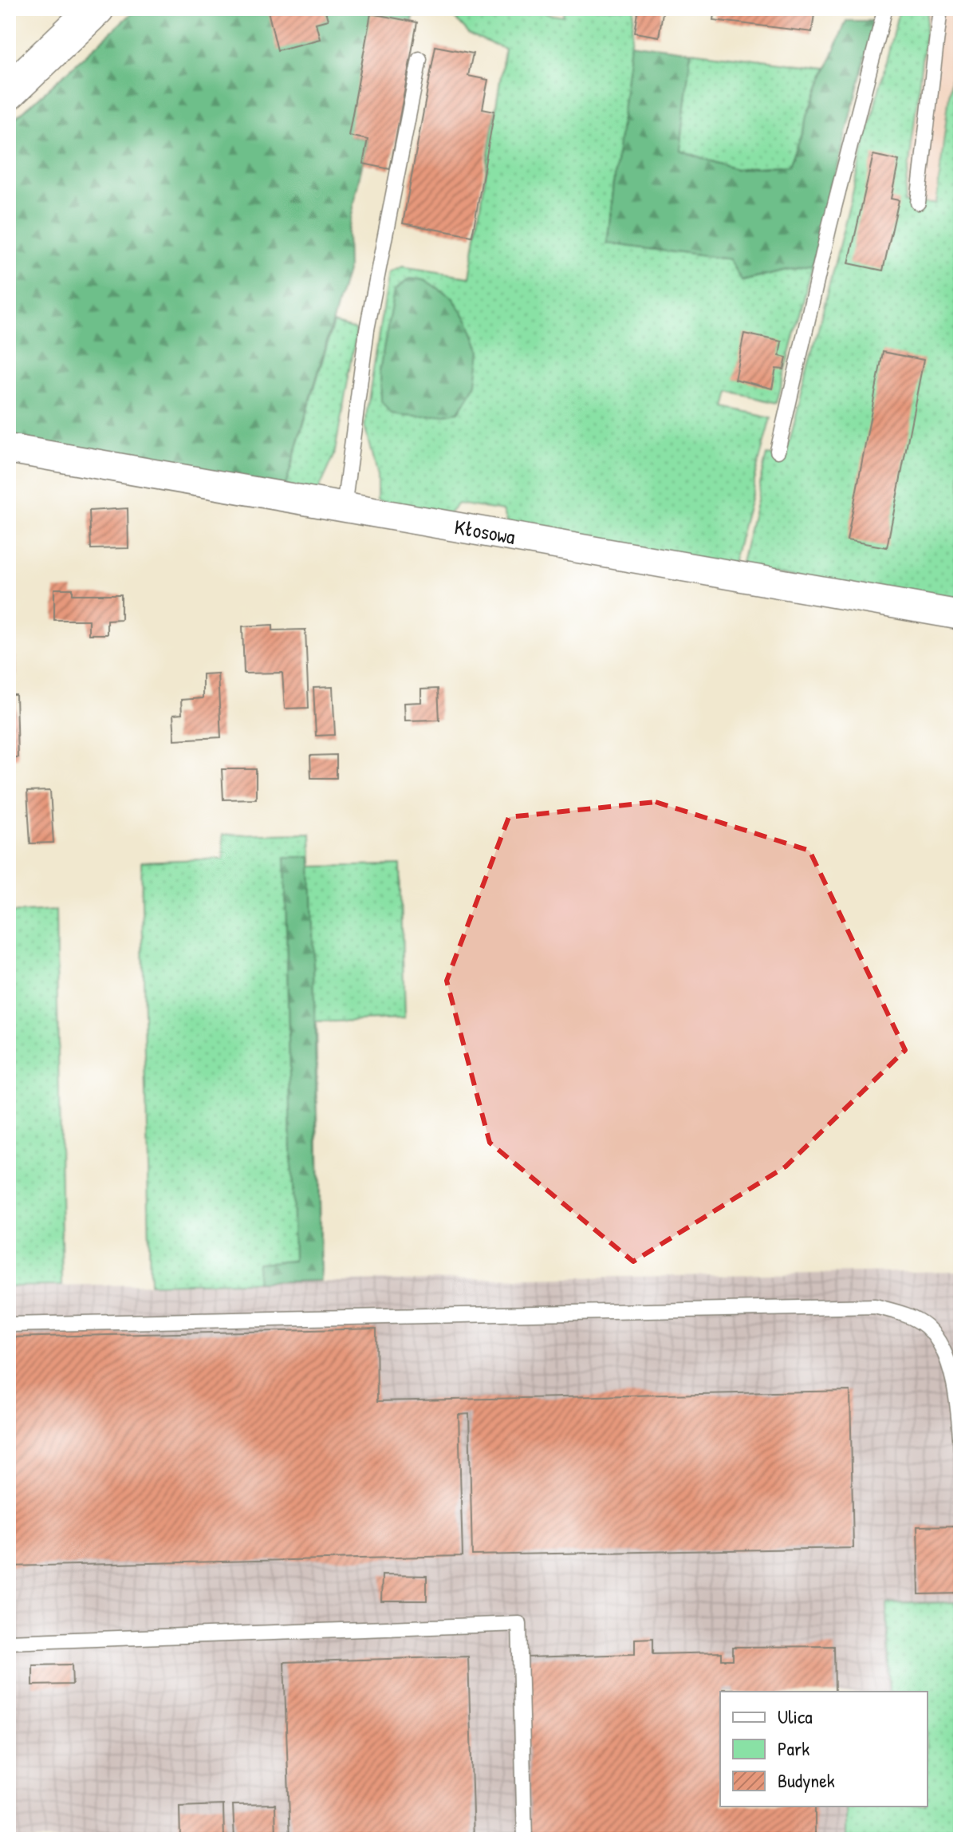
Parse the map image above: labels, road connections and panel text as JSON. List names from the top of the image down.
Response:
{
  "streets": {
    "street": ["Kłosowa"]
  },
  "legend": ["Ulica", "Park", "Budynek"]
}
